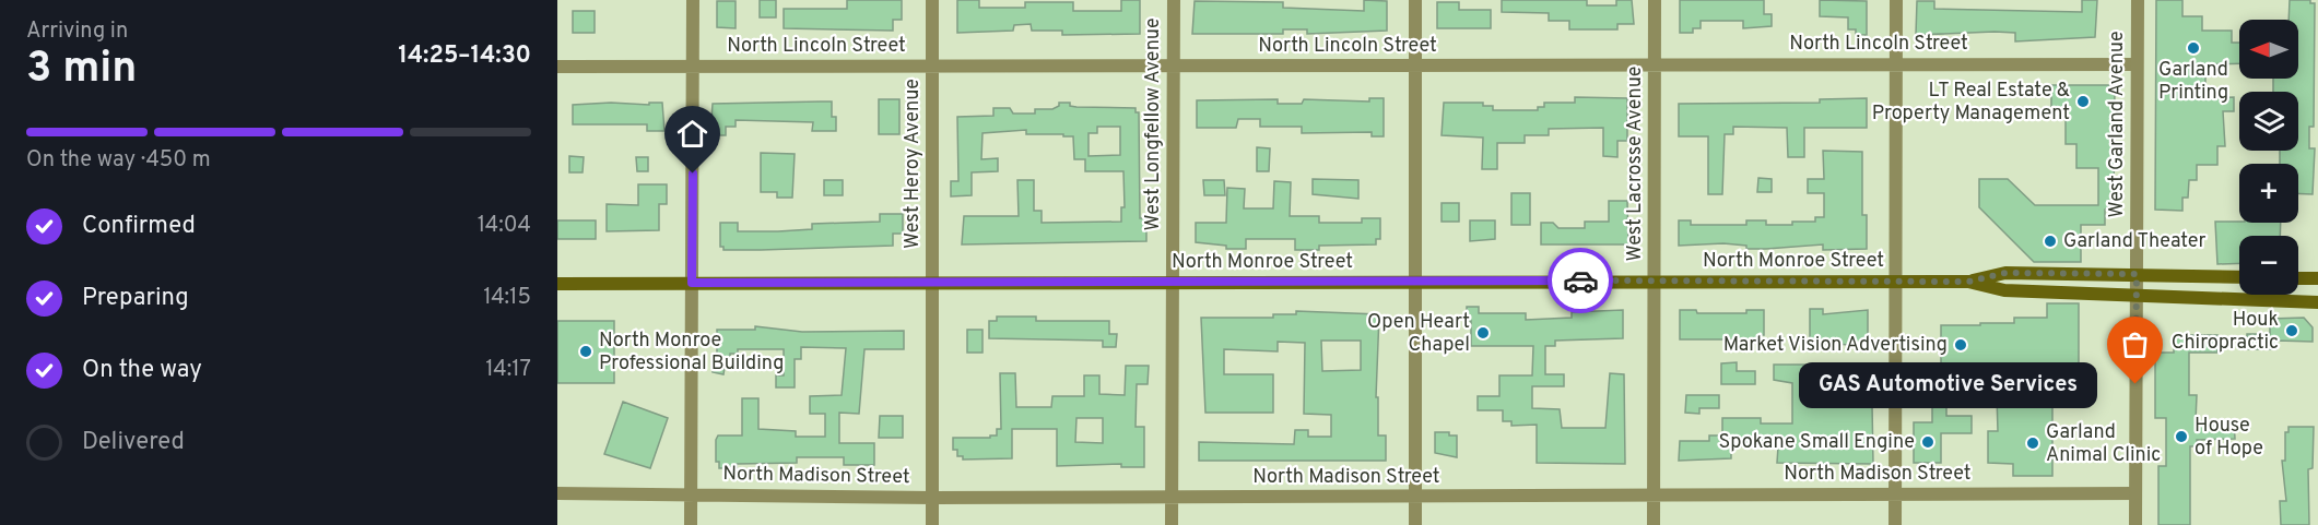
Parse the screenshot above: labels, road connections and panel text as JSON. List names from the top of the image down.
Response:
{
  "streets": {
    "main road": ["North Monroe Street"],
    "street": [
      "North Lincoln Street",
      "West Longfellow Avenue",
      "West Garland Avenue",
      "West Heroy Avenue",
      "West Lacrosse Avenue",
      "North Madison Street"
    ]
  },
  "crossings": [
    ["North Lincoln Street", "West Longfellow Avenue"],
    ["North Lincoln Street", "West Garland Avenue"],
    ["North Lincoln Street", "West Heroy Avenue"],
    ["North Lincoln Street", "West Lacrosse Avenue"],
    ["West Longfellow Avenue", "North Monroe Street"],
    ["West Longfellow Avenue", "North Madison Street"],
    ["West Garland Avenue", "North Monroe Street"],
    ["West Garland Avenue", "North Madison Street"],
    ["West Heroy Avenue", "North Monroe Street"],
    ["West Heroy Avenue", "North Madison Street"],
    ["West Lacrosse Avenue", "North Monroe Street"],
    ["West Lacrosse Avenue", "North Madison Street"]
  ],
  "places": [
    "Garland Printing",
    "LT Real Estate & Property Management",
    "Garland Theater",
    "Houk Chiropractic",
    "Open Heart Chapel",
    "Market Vision Advertising",
    "North Monroe Professional Building",
    "GAS Automotive Services",
    "House of Hope",
    "Spokane Small Engine",
    "Garland Animal Clinic"
  ],
  "north": "left",
  "page": {
    "heading": ["3 min", "Arriving in", "14:25–14:30"],
    "map_buttons": ["+", "−"],
    "bar": "On the way · 450 m",
    "list": [
      ["Confirmed", "14:04"],
      ["Preparing", "14:15"],
      ["On the way", "14:17"],
      "Delivered"
    ],
    "bubble": "GAS Automotive Services"
  }
}
